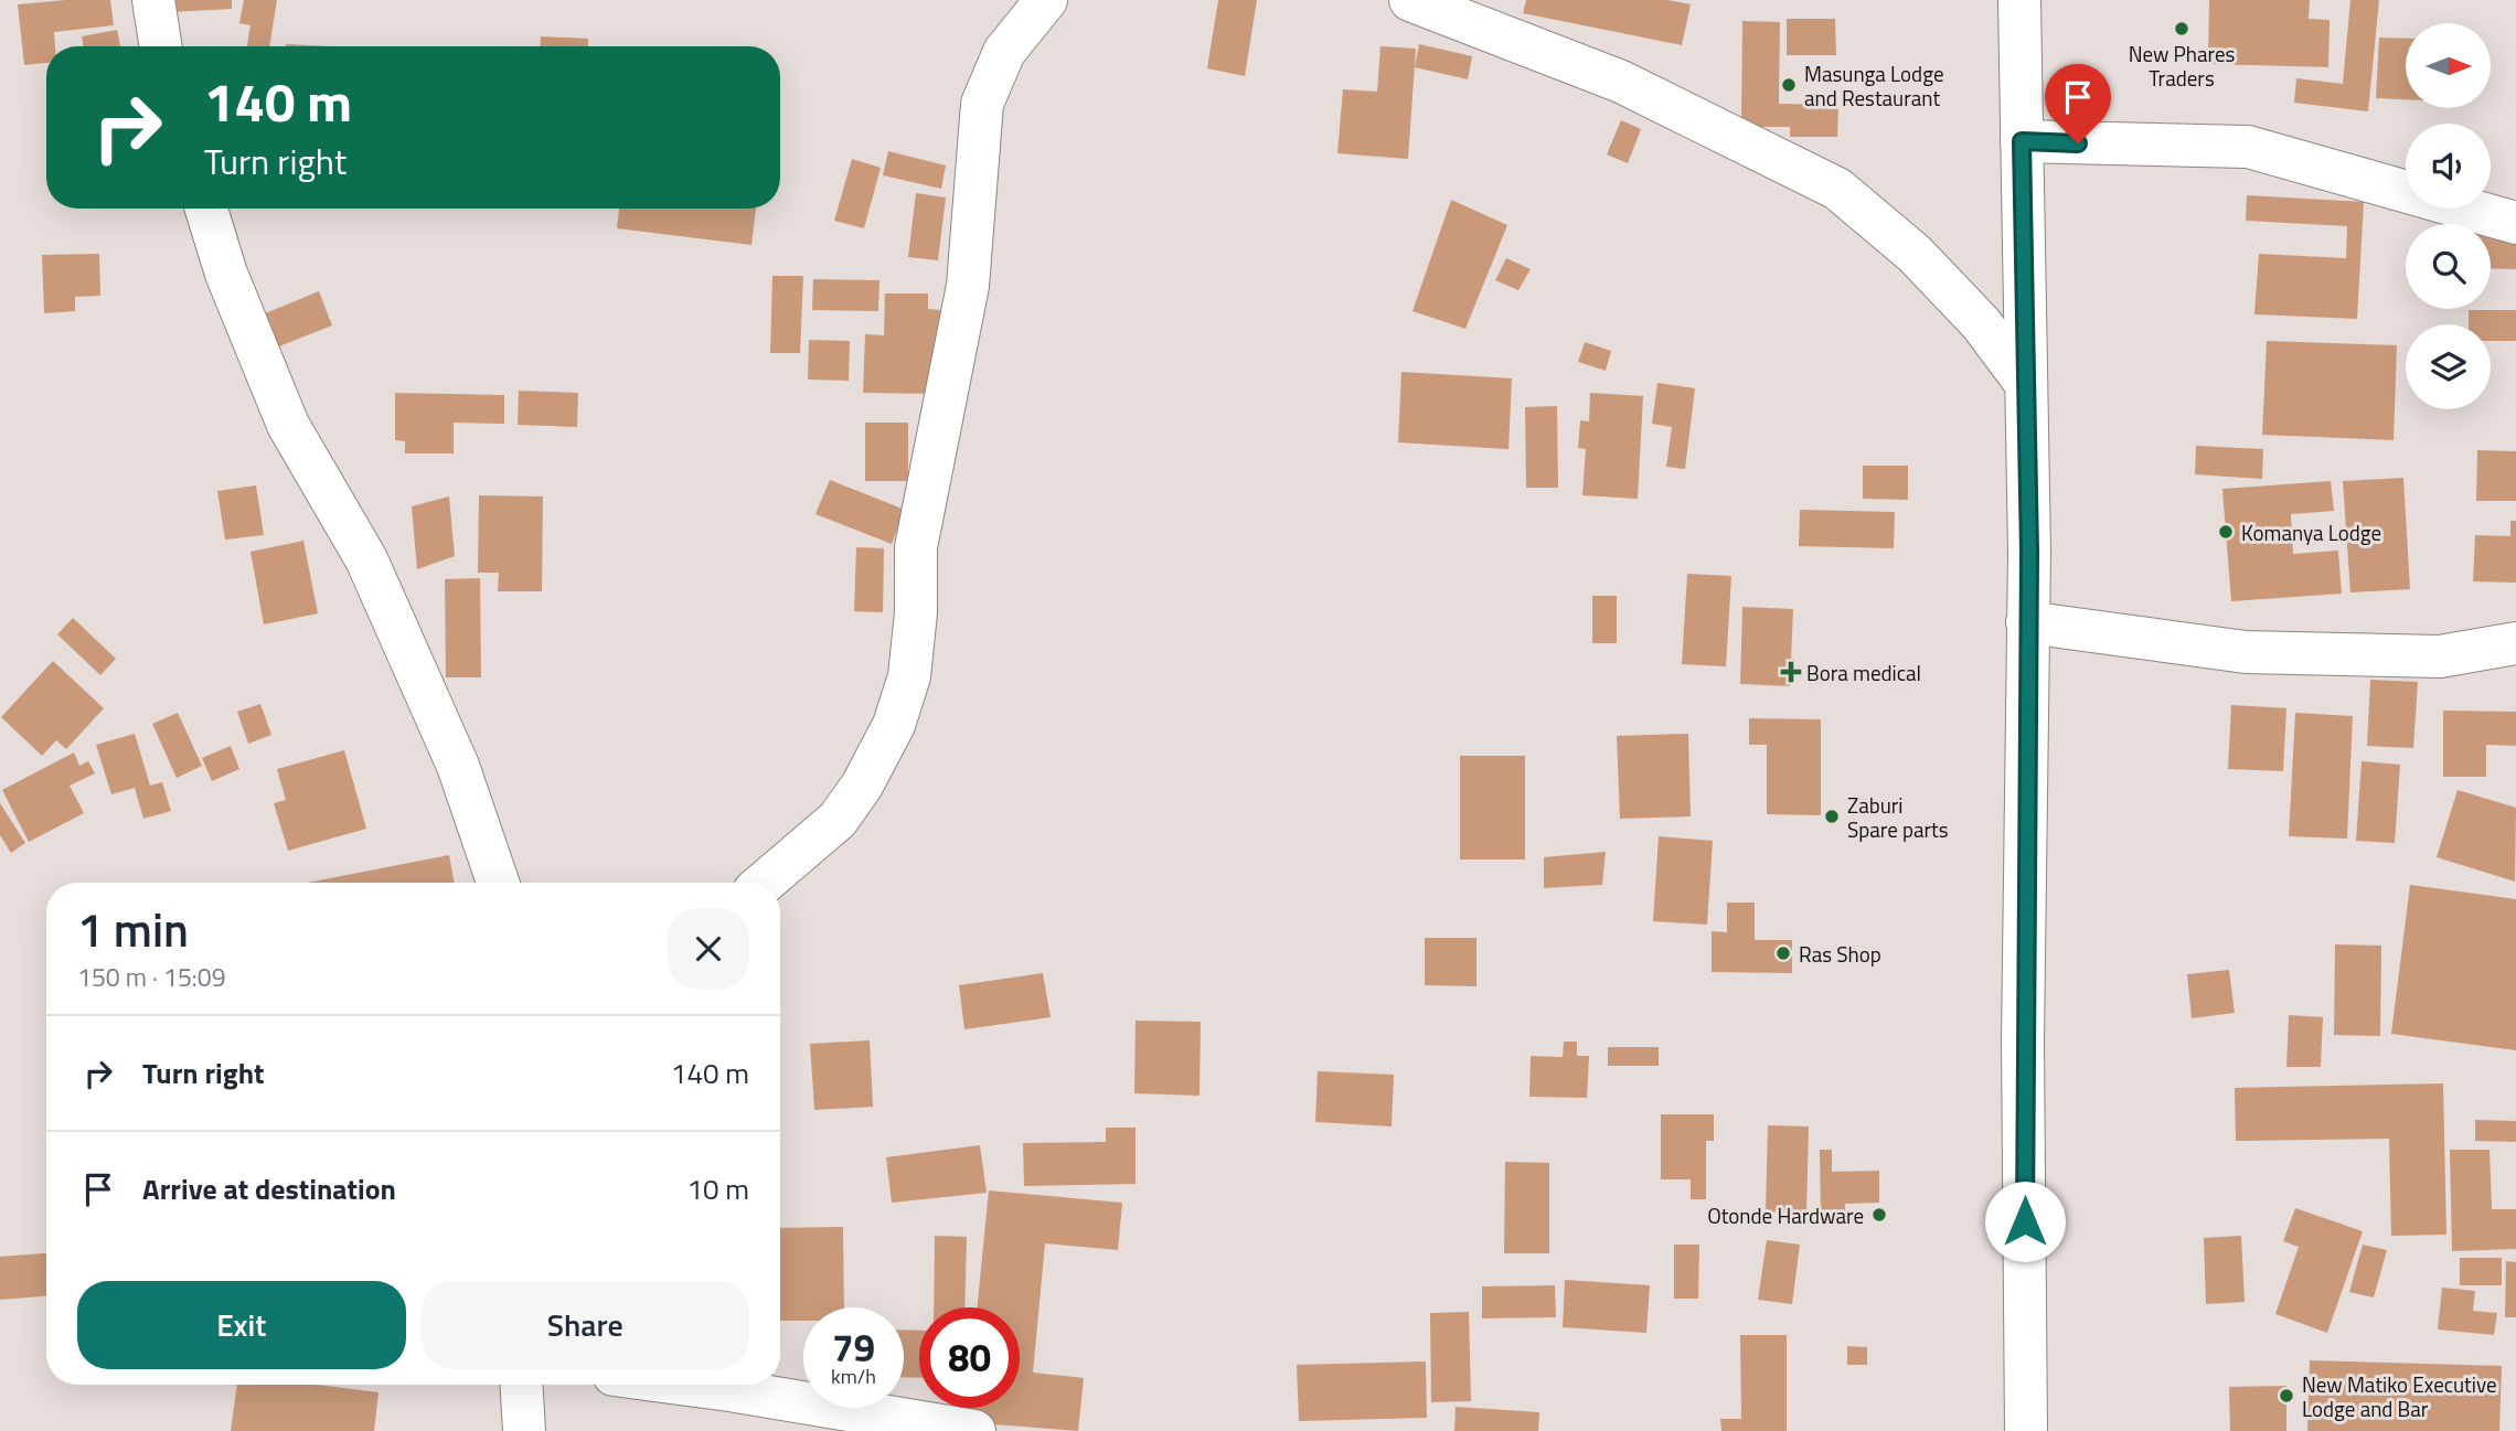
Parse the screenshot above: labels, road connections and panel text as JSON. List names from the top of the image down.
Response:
{
  "places": {
    "other": [
      "New Phares Traders",
      "Masunga Lodge and Restaurant",
      "Komanya Lodge",
      "Zaburi Spare parts",
      "Ras Shop",
      "Otonde Hardware",
      "New Matiko Executive Lodge and Bar"
    ],
    "health": ["Bora medical"]
  },
  "north": "right",
  "page": {
    "turn": ["140 m", "Turn right"],
    "heading": ["1 min", "150 m · 15:09"],
    "list": [
      {
        "name": "Turn right",
        "value": "140 m"
      },
      {
        "name": "Arrive at destination",
        "value": "10 m"
      }
    ],
    "buttons": ["Exit", "Share"],
    "speed": "79 km/h",
    "limit": "80"
  }
}
